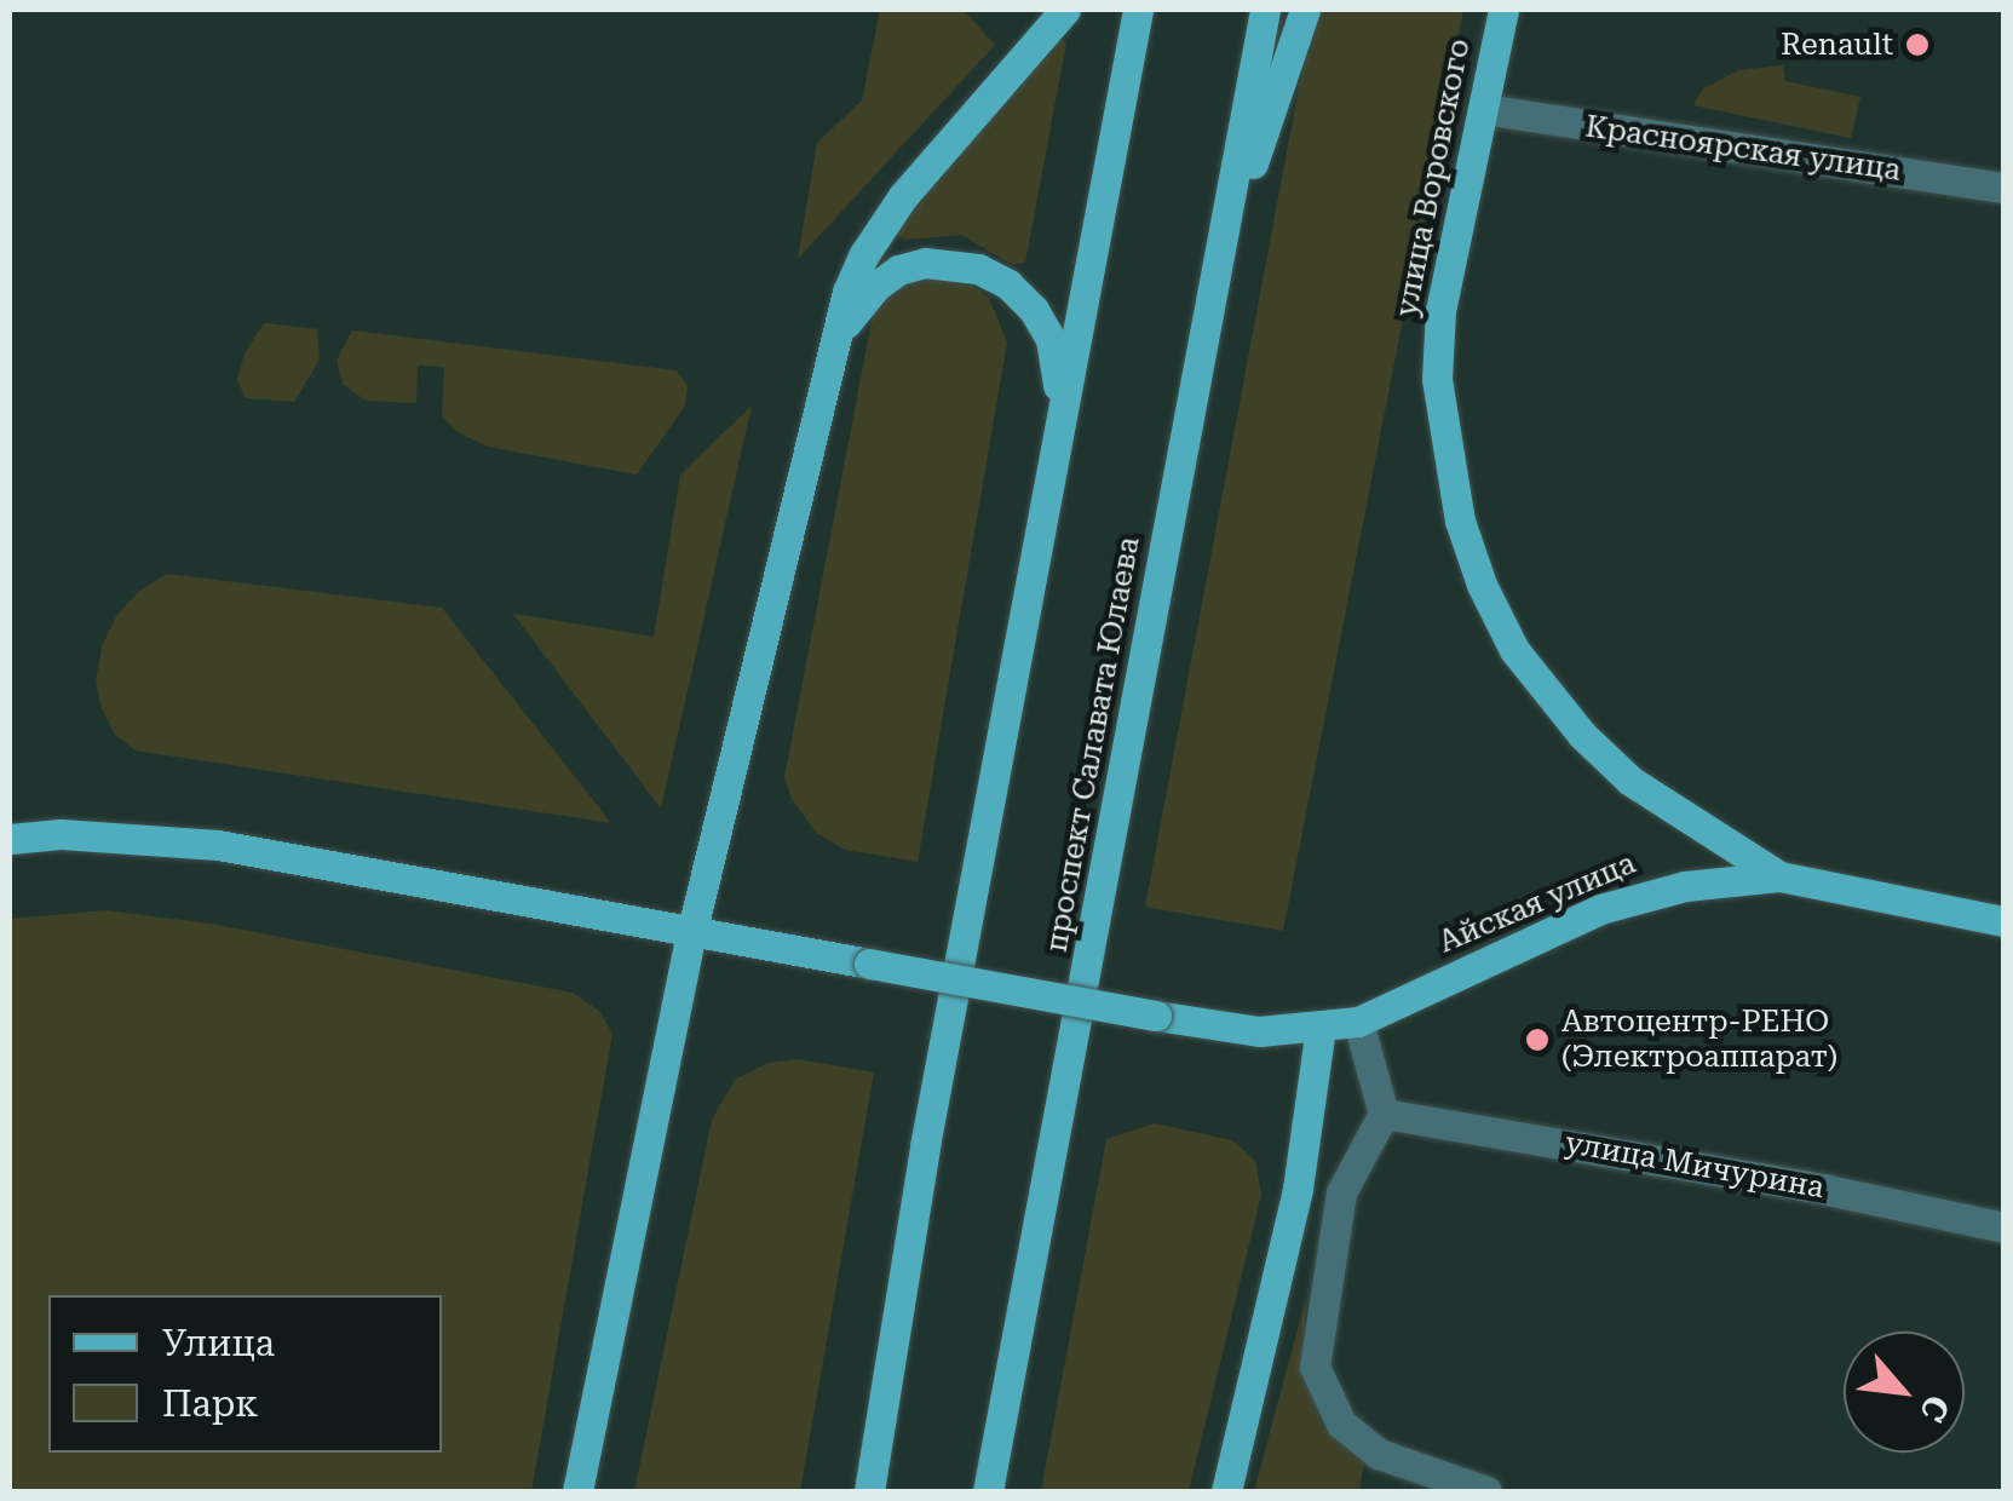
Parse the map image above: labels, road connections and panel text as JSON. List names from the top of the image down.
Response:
{
  "streets": {
    "main road": ["улица Воровского", "проспект Салавата Юлаева", "Айская улица"],
    "street": ["Красноярская улица", "улица Мичурина"]
  },
  "crossings": [
    ["Красноярская улица", "улица Воровского"],
    ["улица Воровского", "Айская улица"]
  ],
  "places": ["Renault", "Автоцентр-РЕНО (Электроаппарат)"],
  "legend": ["Улица", "Парк"],
  "north": "bottom right"
}
